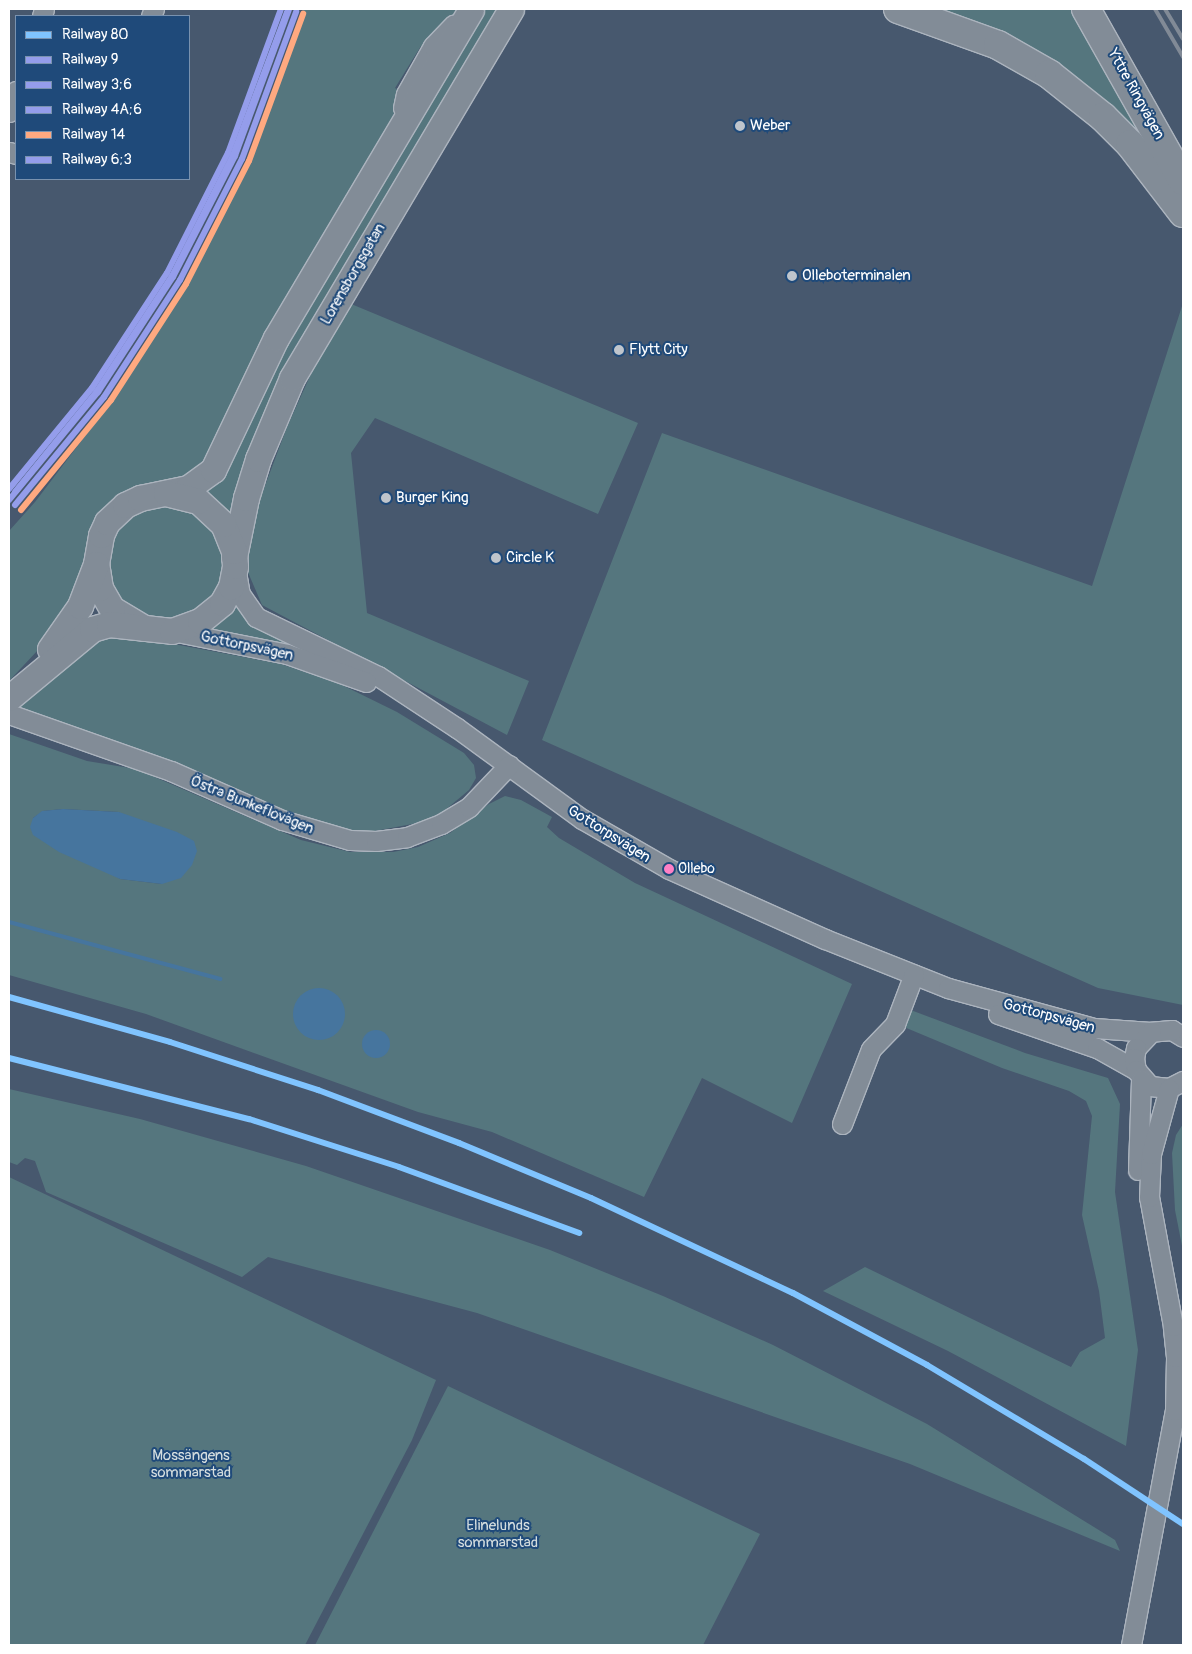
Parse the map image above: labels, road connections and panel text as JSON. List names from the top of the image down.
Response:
{
  "streets": {
    "highway": ["Yttre Ringvägen"],
    "main road": ["Lorensborgsgatan"],
    "street": ["Gottorpsvägen", "Östra Bunkeflovägen"]
  },
  "crossings": [
    ["Lorensborgsgatan", "Gottorpsvägen"],
    ["Gottorpsvägen", "Östra Bunkeflovägen"]
  ],
  "parks": ["Mossängens sommarstad", "Elinelunds sommarstad"],
  "places": [
    "Weber",
    "Olleboterminalen",
    "Flytt City",
    "Burger King",
    "Circle K",
    "Ollebo"
  ],
  "lines": [
    "rail line 9",
    "rail line 4A;6",
    "rail line 3;6",
    "rail line 6;3",
    "rail line 14",
    "rail line 80"
  ],
  "legend": [
    "Railway 80",
    "Railway 9",
    "Railway 3;6",
    "Railway 4A;6",
    "Railway 14",
    "Railway 6;3"
  ]
}
